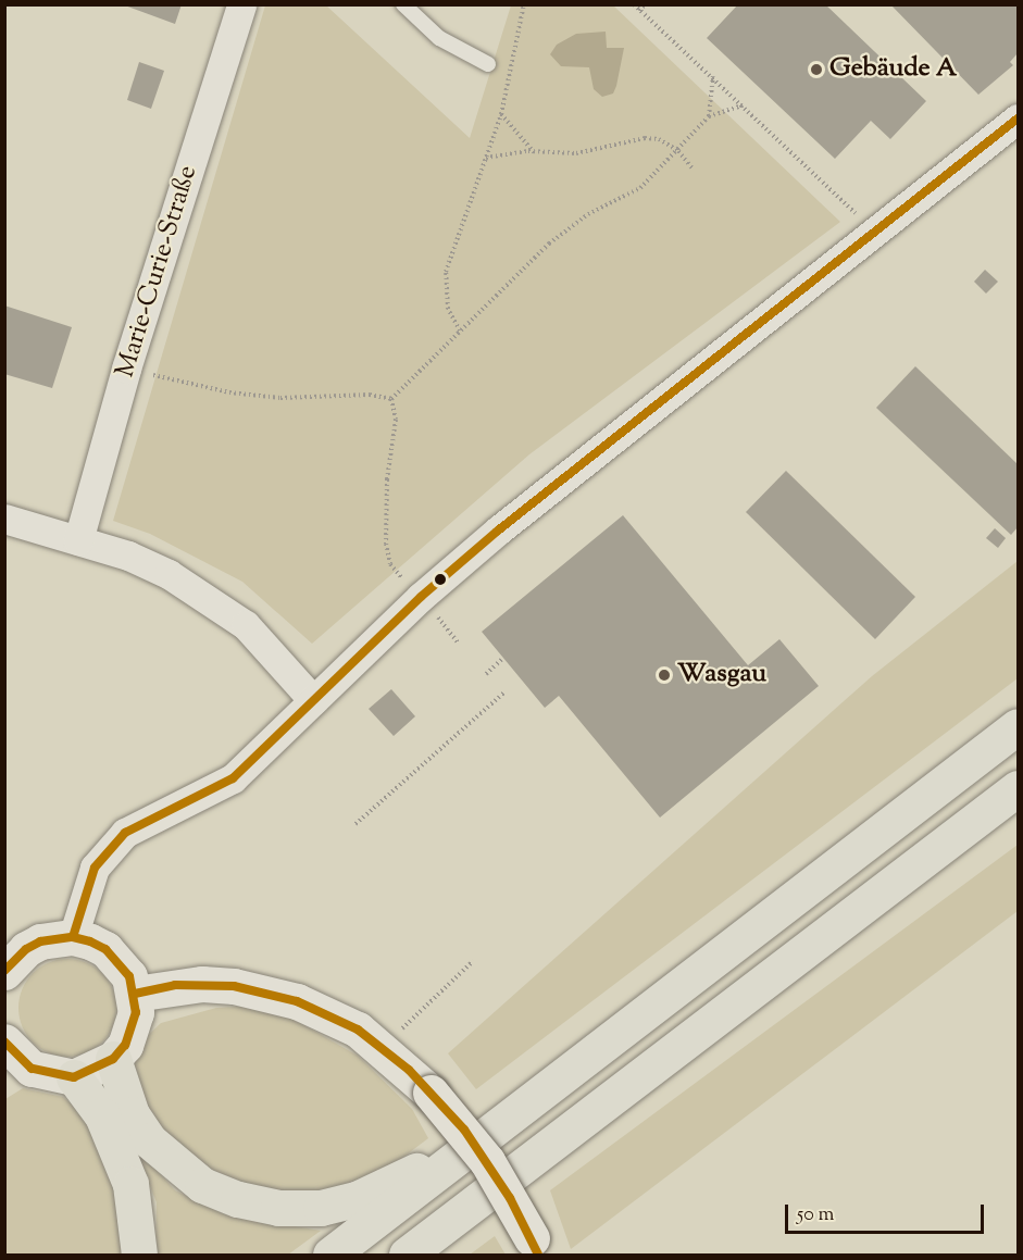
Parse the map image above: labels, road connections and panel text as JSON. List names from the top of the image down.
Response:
{
  "streets": {
    "street": ["Marie-Curie-Straße"]
  },
  "places": ["Gebäude A", "Wasgau"],
  "scale_bar": "50 m"
}
